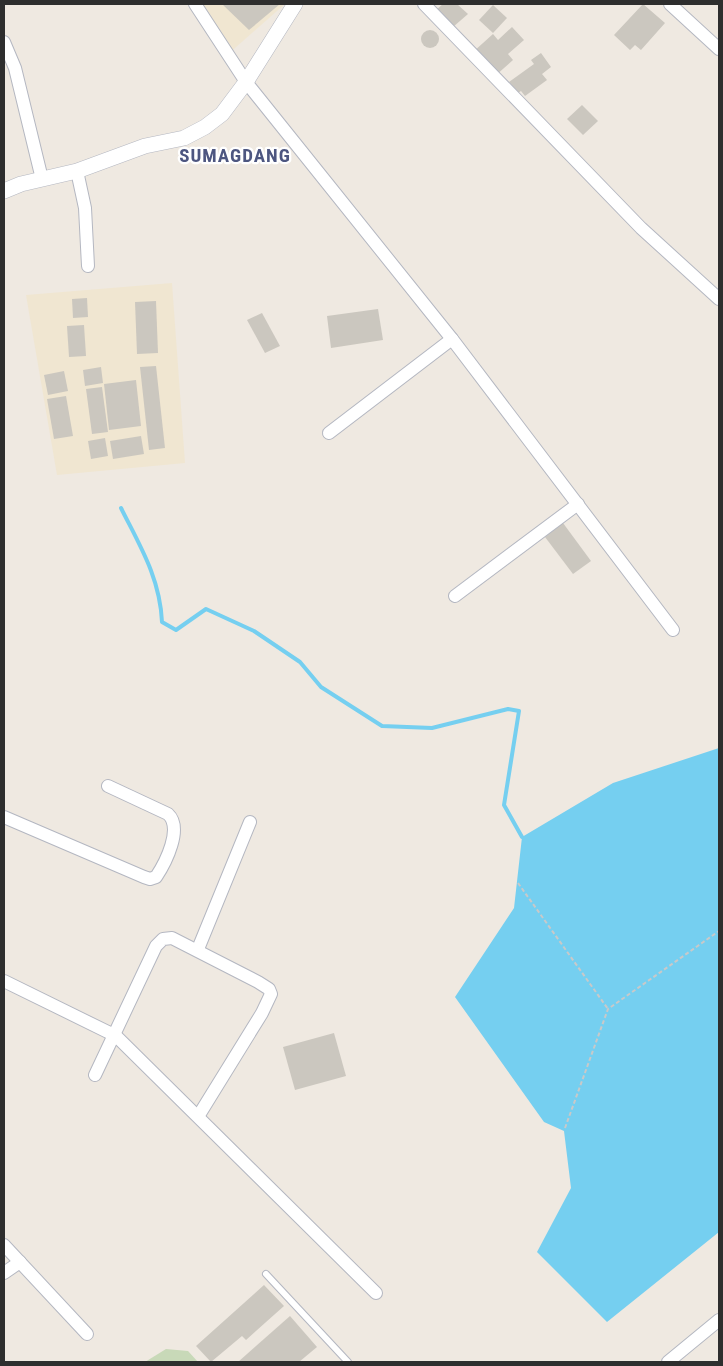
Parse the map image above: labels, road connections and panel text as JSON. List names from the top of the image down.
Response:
{
  "districts": ["SUMAGDANG"]
}
